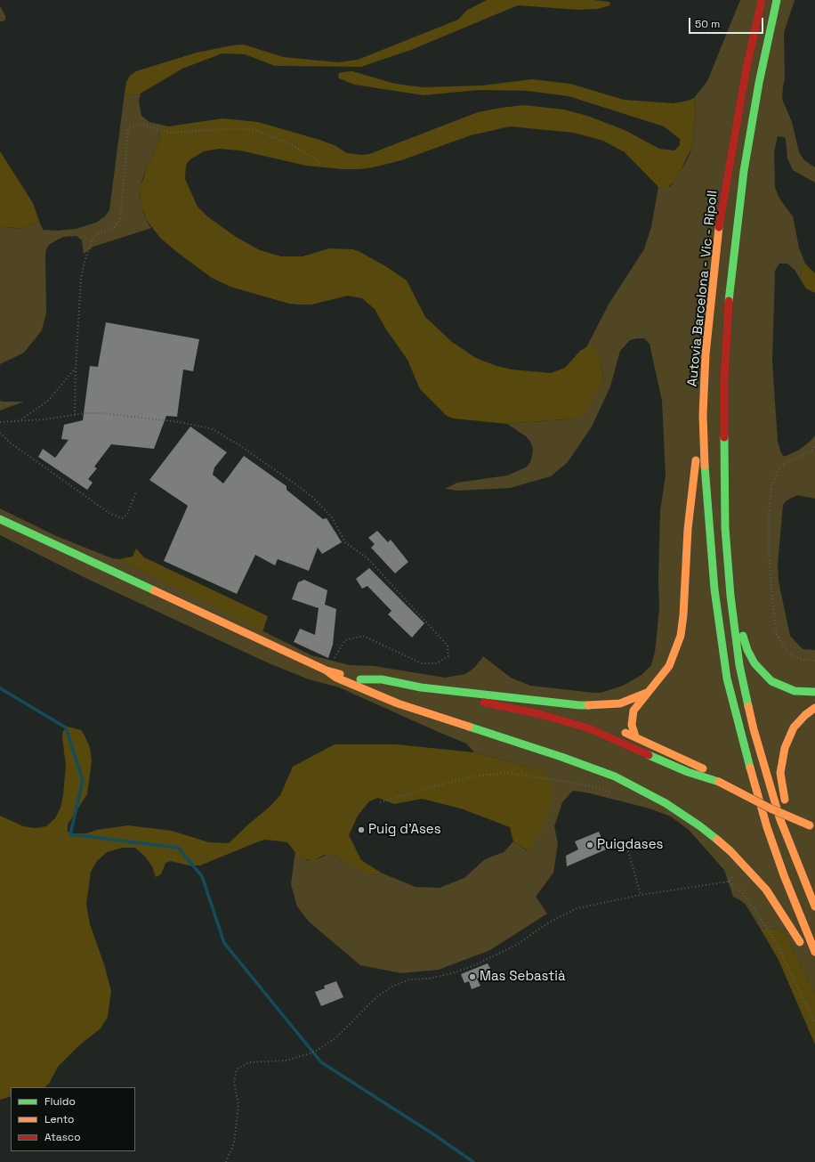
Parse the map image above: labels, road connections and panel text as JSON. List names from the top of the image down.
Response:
{
  "streets": {
    "main road": ["Autovia Barcelona - Vic - Ripoll"]
  },
  "places": ["Puig d'Ases", "Puigdases", "Mas Sebastià"],
  "legend": ["Fluido", "Lento", "Atasco"],
  "scale_bar": "50 m"
}
